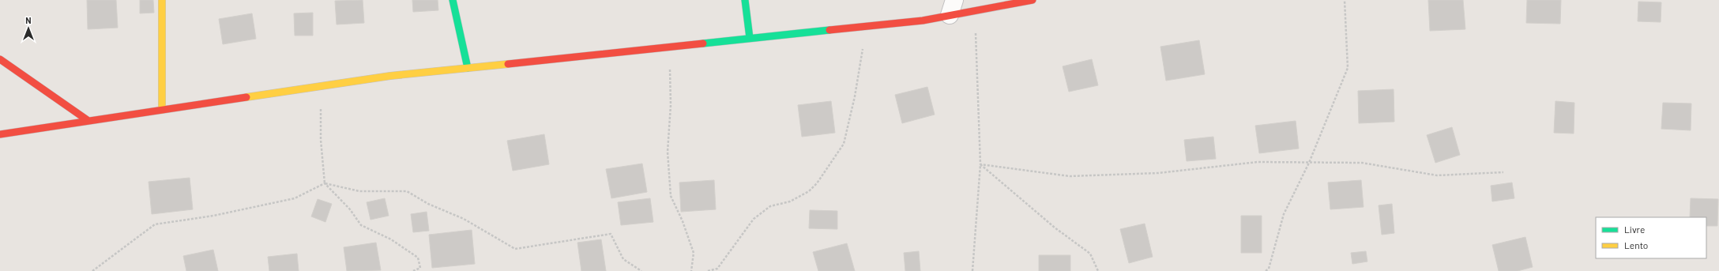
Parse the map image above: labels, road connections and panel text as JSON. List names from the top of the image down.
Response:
{
  "legend": ["Livre", "Lento"],
  "north": "top"
}
